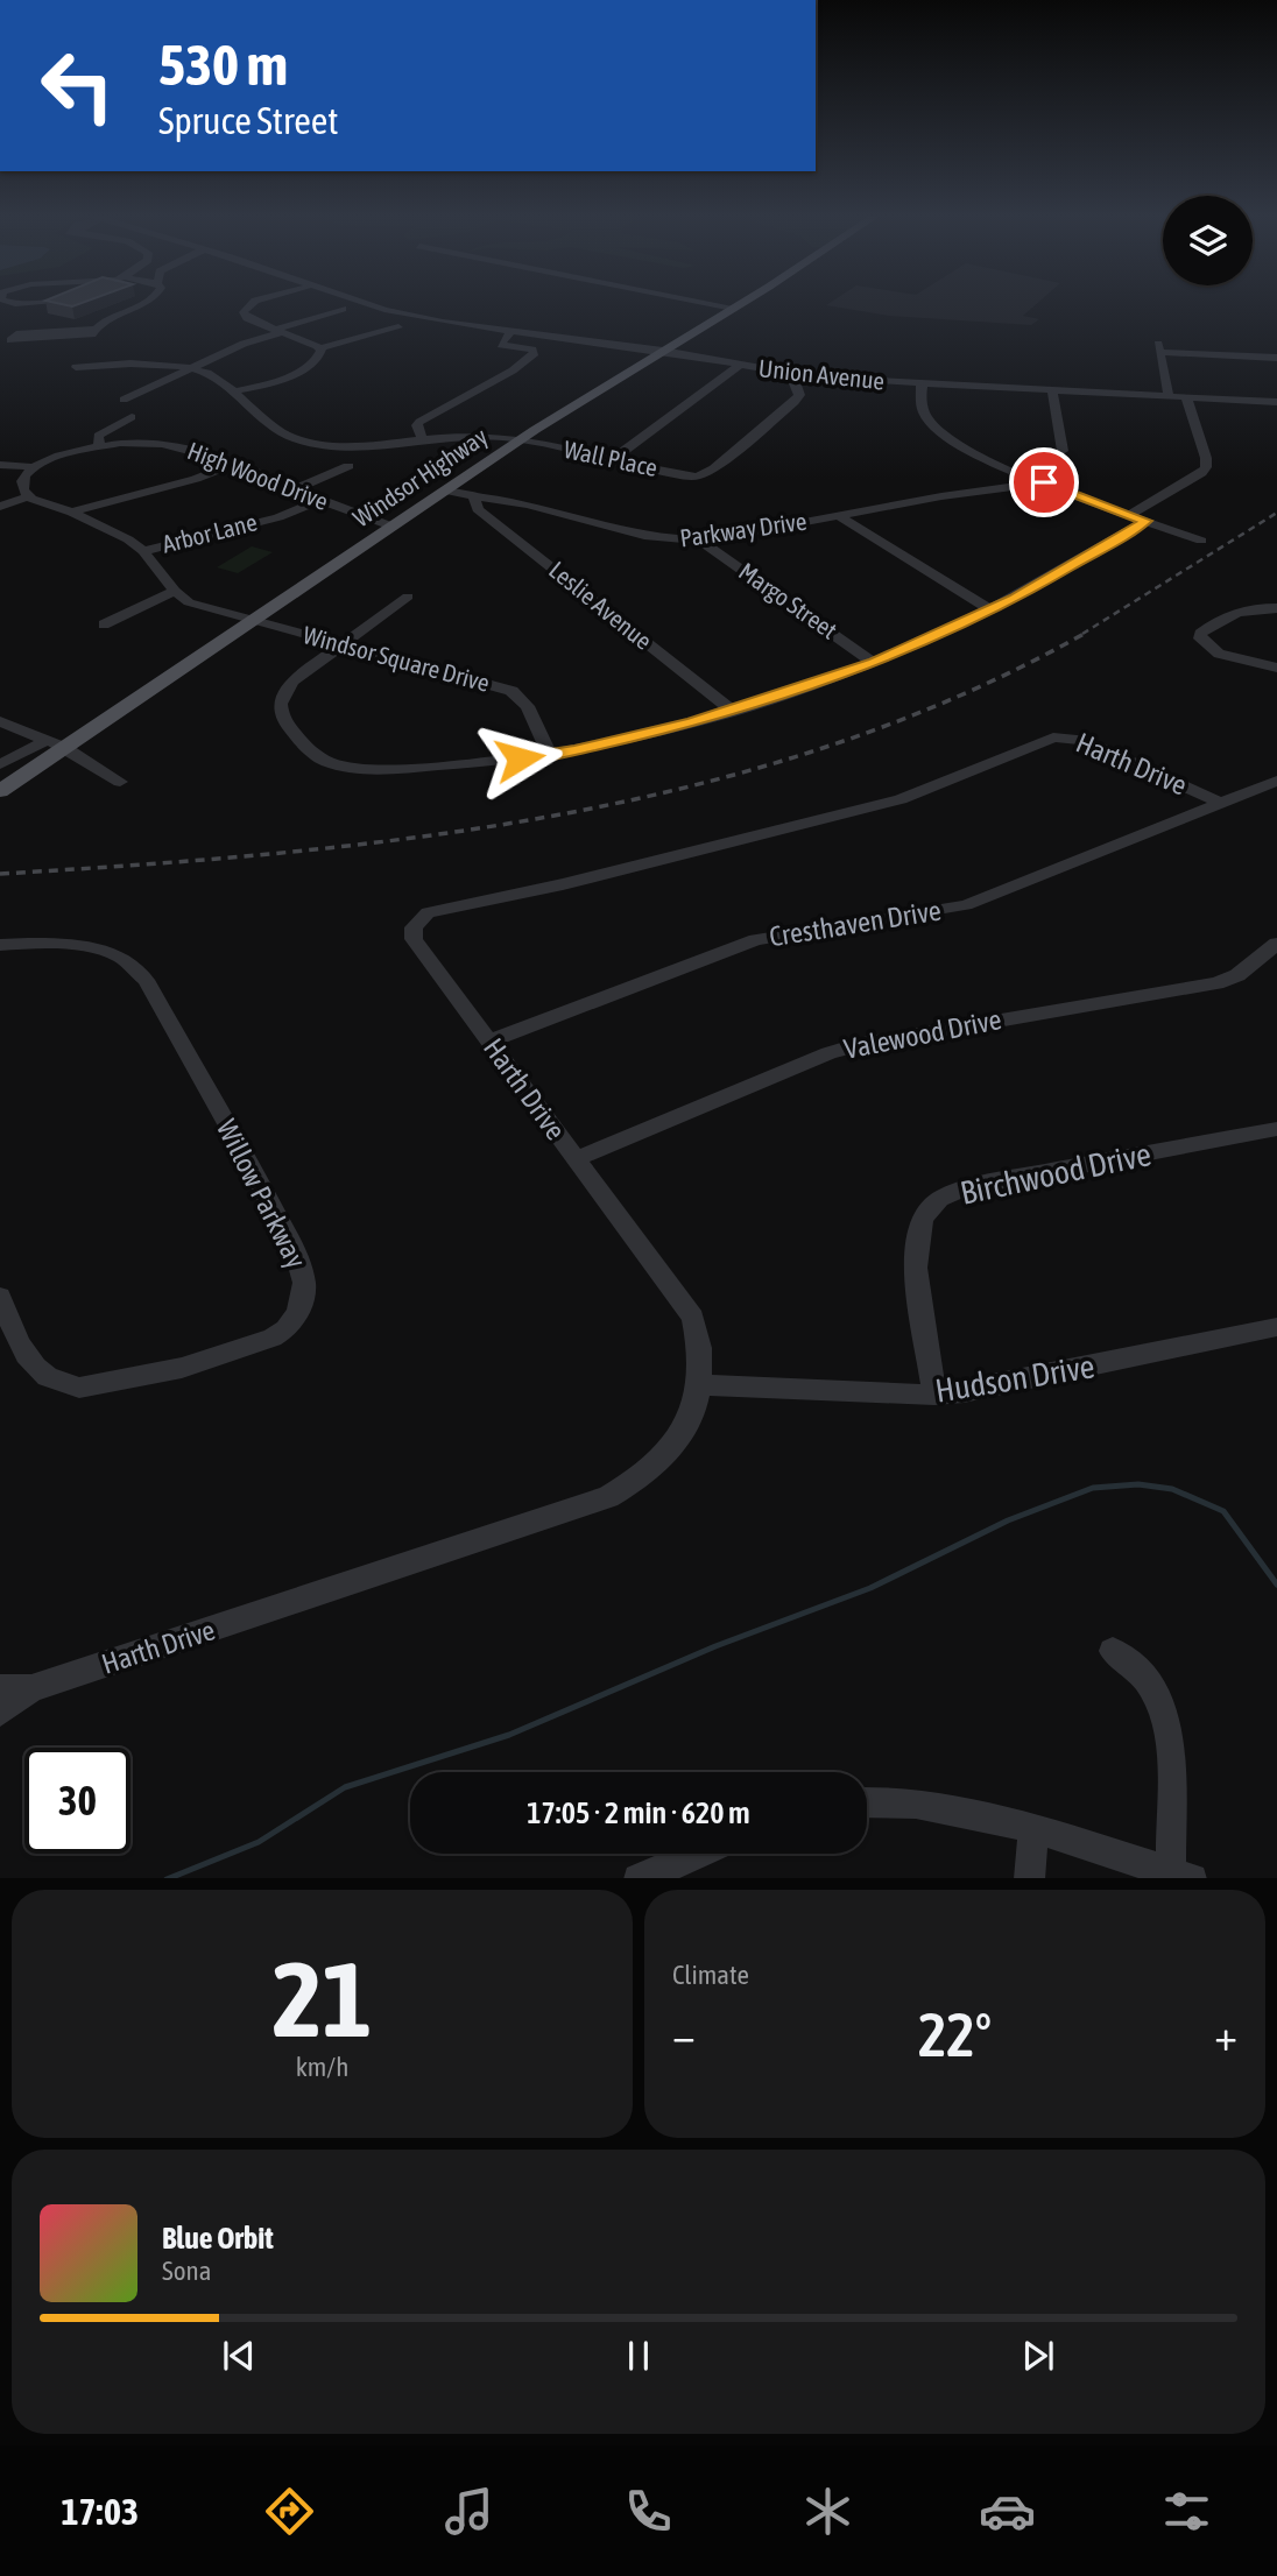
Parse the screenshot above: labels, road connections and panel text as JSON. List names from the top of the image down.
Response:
{
  "streets": {
    "main road": ["Windsor Highway"],
    "street": [
      "Union Avenue",
      "Wall Place",
      "High Wood Drive",
      "Parkway Drive",
      "Arbor Lane",
      "Margo Street",
      "Leslie Avenue",
      "Windsor Square Drive",
      "Harth Drive",
      "Cresthaven Drive",
      "Valewood Drive",
      "Birchwood Drive",
      "Willow Parkway",
      "Hudson Drive"
    ]
  },
  "crossings": [
    ["Union Avenue", "Wall Place"],
    ["Union Avenue", "Windsor Highway"],
    ["Wall Place", "Windsor Highway"],
    ["High Wood Drive", "Windsor Highway"],
    ["High Wood Drive", "Arbor Lane"],
    ["Windsor Highway", "Parkway Drive"],
    ["Windsor Highway", "Windsor Square Drive"],
    ["Parkway Drive", "Margo Street"],
    ["Parkway Drive", "Leslie Avenue"],
    ["Harth Drive", "Cresthaven Drive"],
    ["Harth Drive", "Valewood Drive"],
    ["Harth Drive", "Hudson Drive"],
    ["Birchwood Drive", "Hudson Drive"]
  ],
  "page": {
    "turn": ["530 m", "Spruce Street"],
    "limit": "30",
    "trip": "17:05 · 2 min · 620 m",
    "tile": [
      ["21", "km/h"],
      "Climate"
    ],
    "heat": ["−", "22°", "+"],
    "song": ["Blue Orbit", "Sona"],
    "tabs": "17:03"
  }
}
